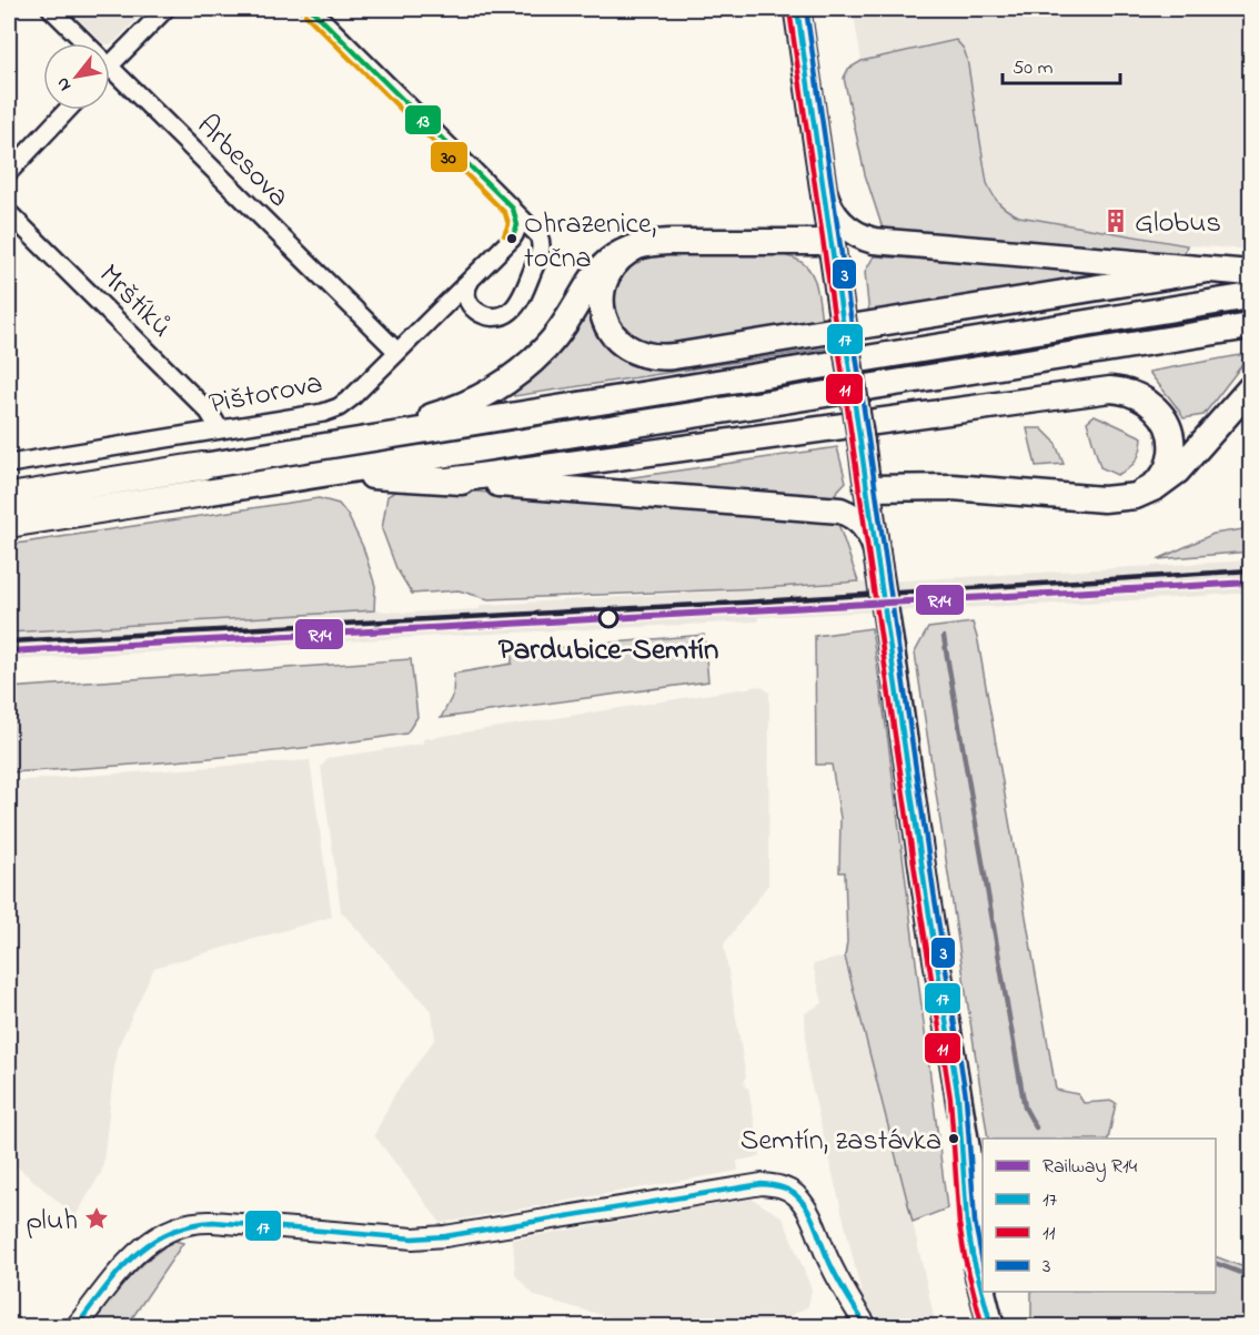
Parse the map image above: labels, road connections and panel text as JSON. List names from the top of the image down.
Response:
{
  "streets": {
    "street": ["Arbesova", "Mrštíků", "Pištorova"]
  },
  "crossings": [
    ["Arbesova", "Pištorova"],
    ["Mrštíků", "Pištorova"]
  ],
  "places": {
    "building": ["Globus"],
    "other": ["Ohrazenice, točna", "Pardubice-Semtín", "Semtín, zastávka"],
    "place": ["pluh"]
  },
  "lines": [
    "transit line 17",
    "transit line 3",
    "transit line 13",
    "transit line 11",
    "transit line 30",
    "rail line R14"
  ],
  "legend": [
    "Railway R14",
    "17",
    "11",
    "3"
  ],
  "scale_bar": "50 m",
  "north": "bottom left"
}
